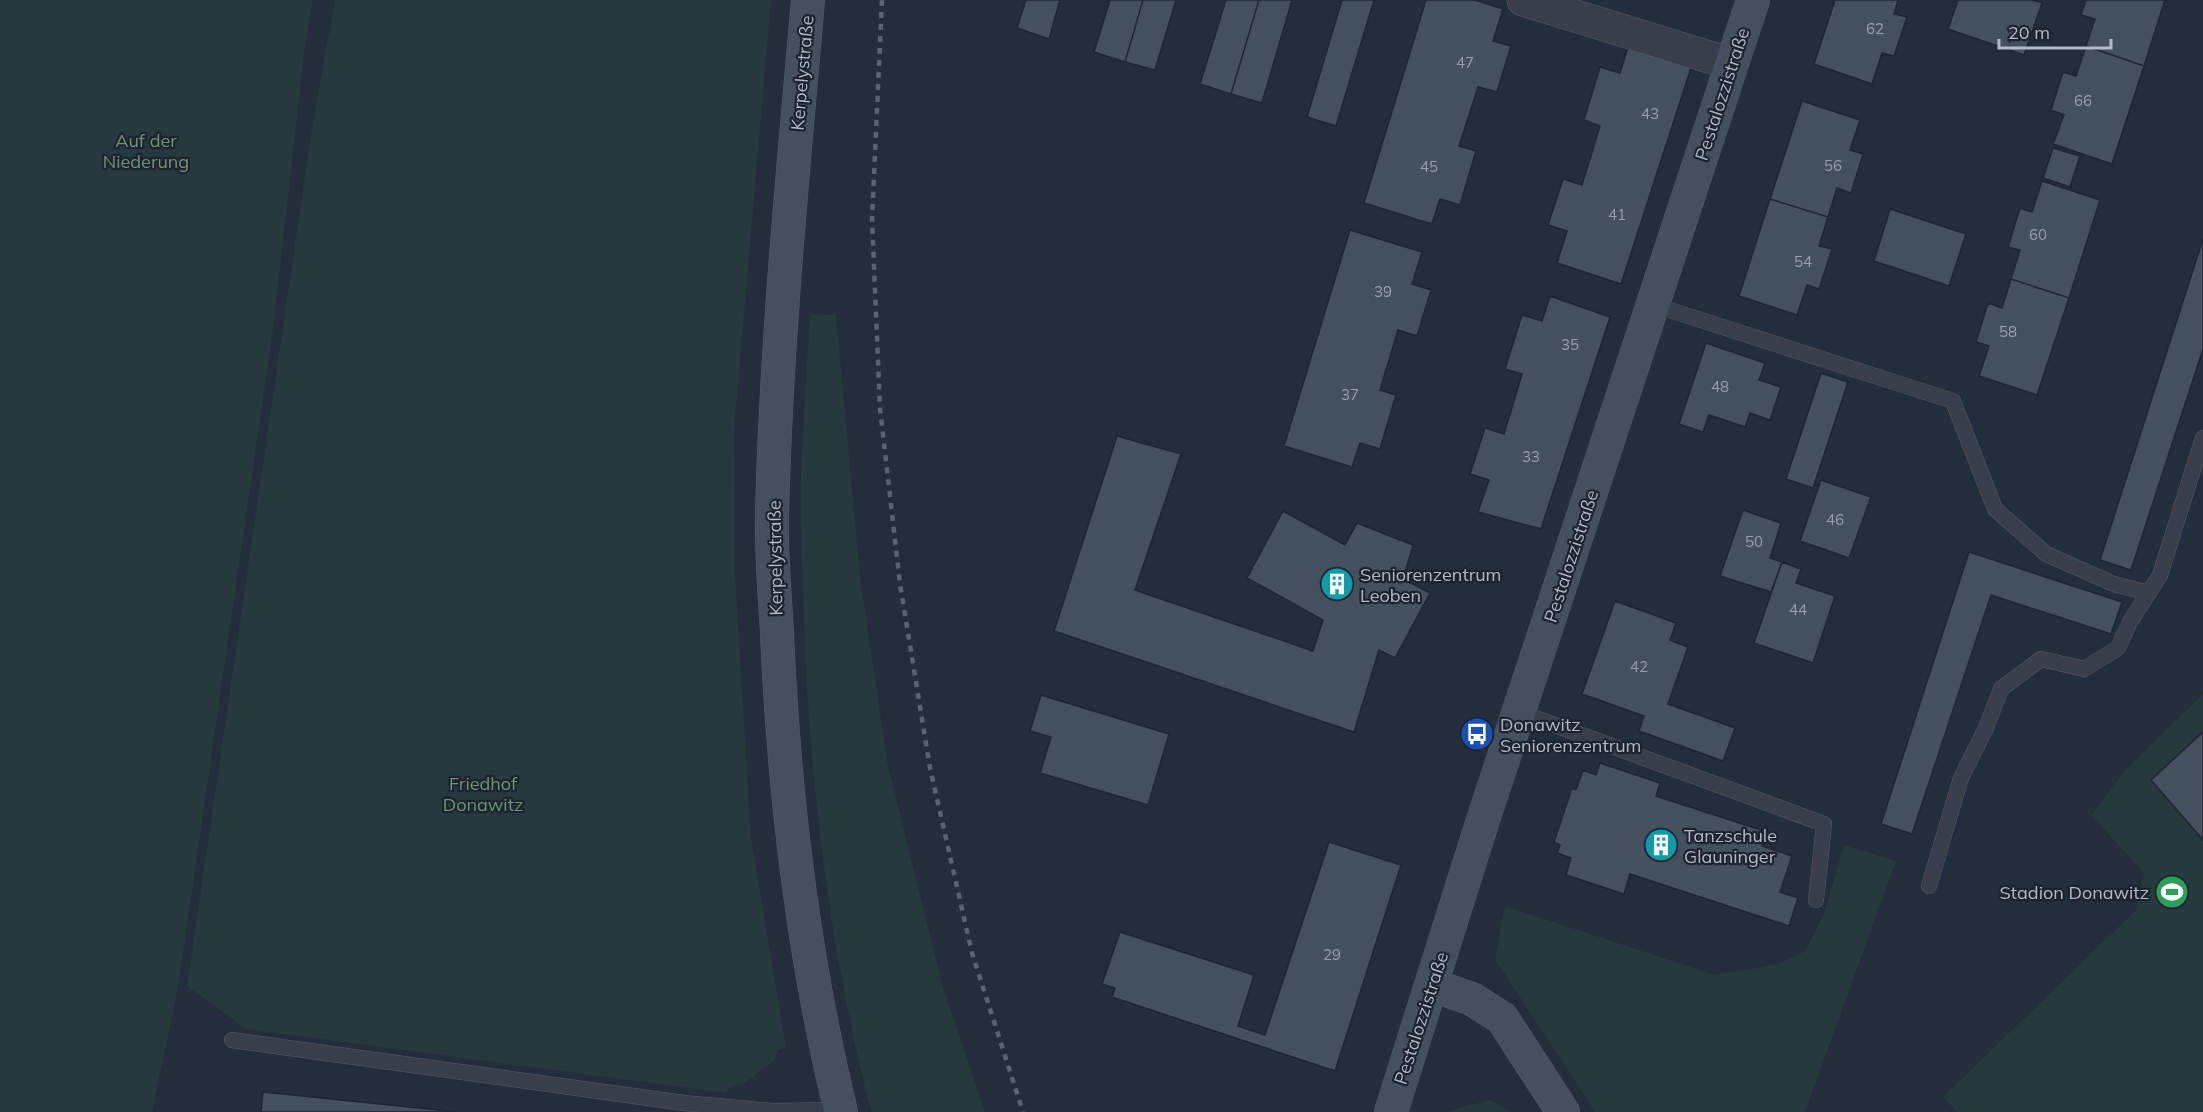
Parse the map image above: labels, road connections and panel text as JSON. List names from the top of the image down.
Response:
{
  "streets": {
    "street": ["Kerpelystraße", "Pestalozzistraße"]
  },
  "parks": ["Auf der Niederung", "Friedhof Donawitz"],
  "places": {
    "building": ["Seniorenzentrum Leoben", "Tanzschule Glauninger"],
    "bus stop": ["Donawitz Seniorenzentrum"],
    "sports": ["Stadion Donawitz"]
  },
  "house_numbers": [
    "62",
    "47",
    "66",
    "43",
    "56",
    "45",
    "41",
    "60",
    "54",
    "39",
    "58",
    "35",
    "48",
    "37",
    "33",
    "46",
    "50",
    "44",
    "42",
    "29"
  ],
  "scale_bar": "20 m"
}
